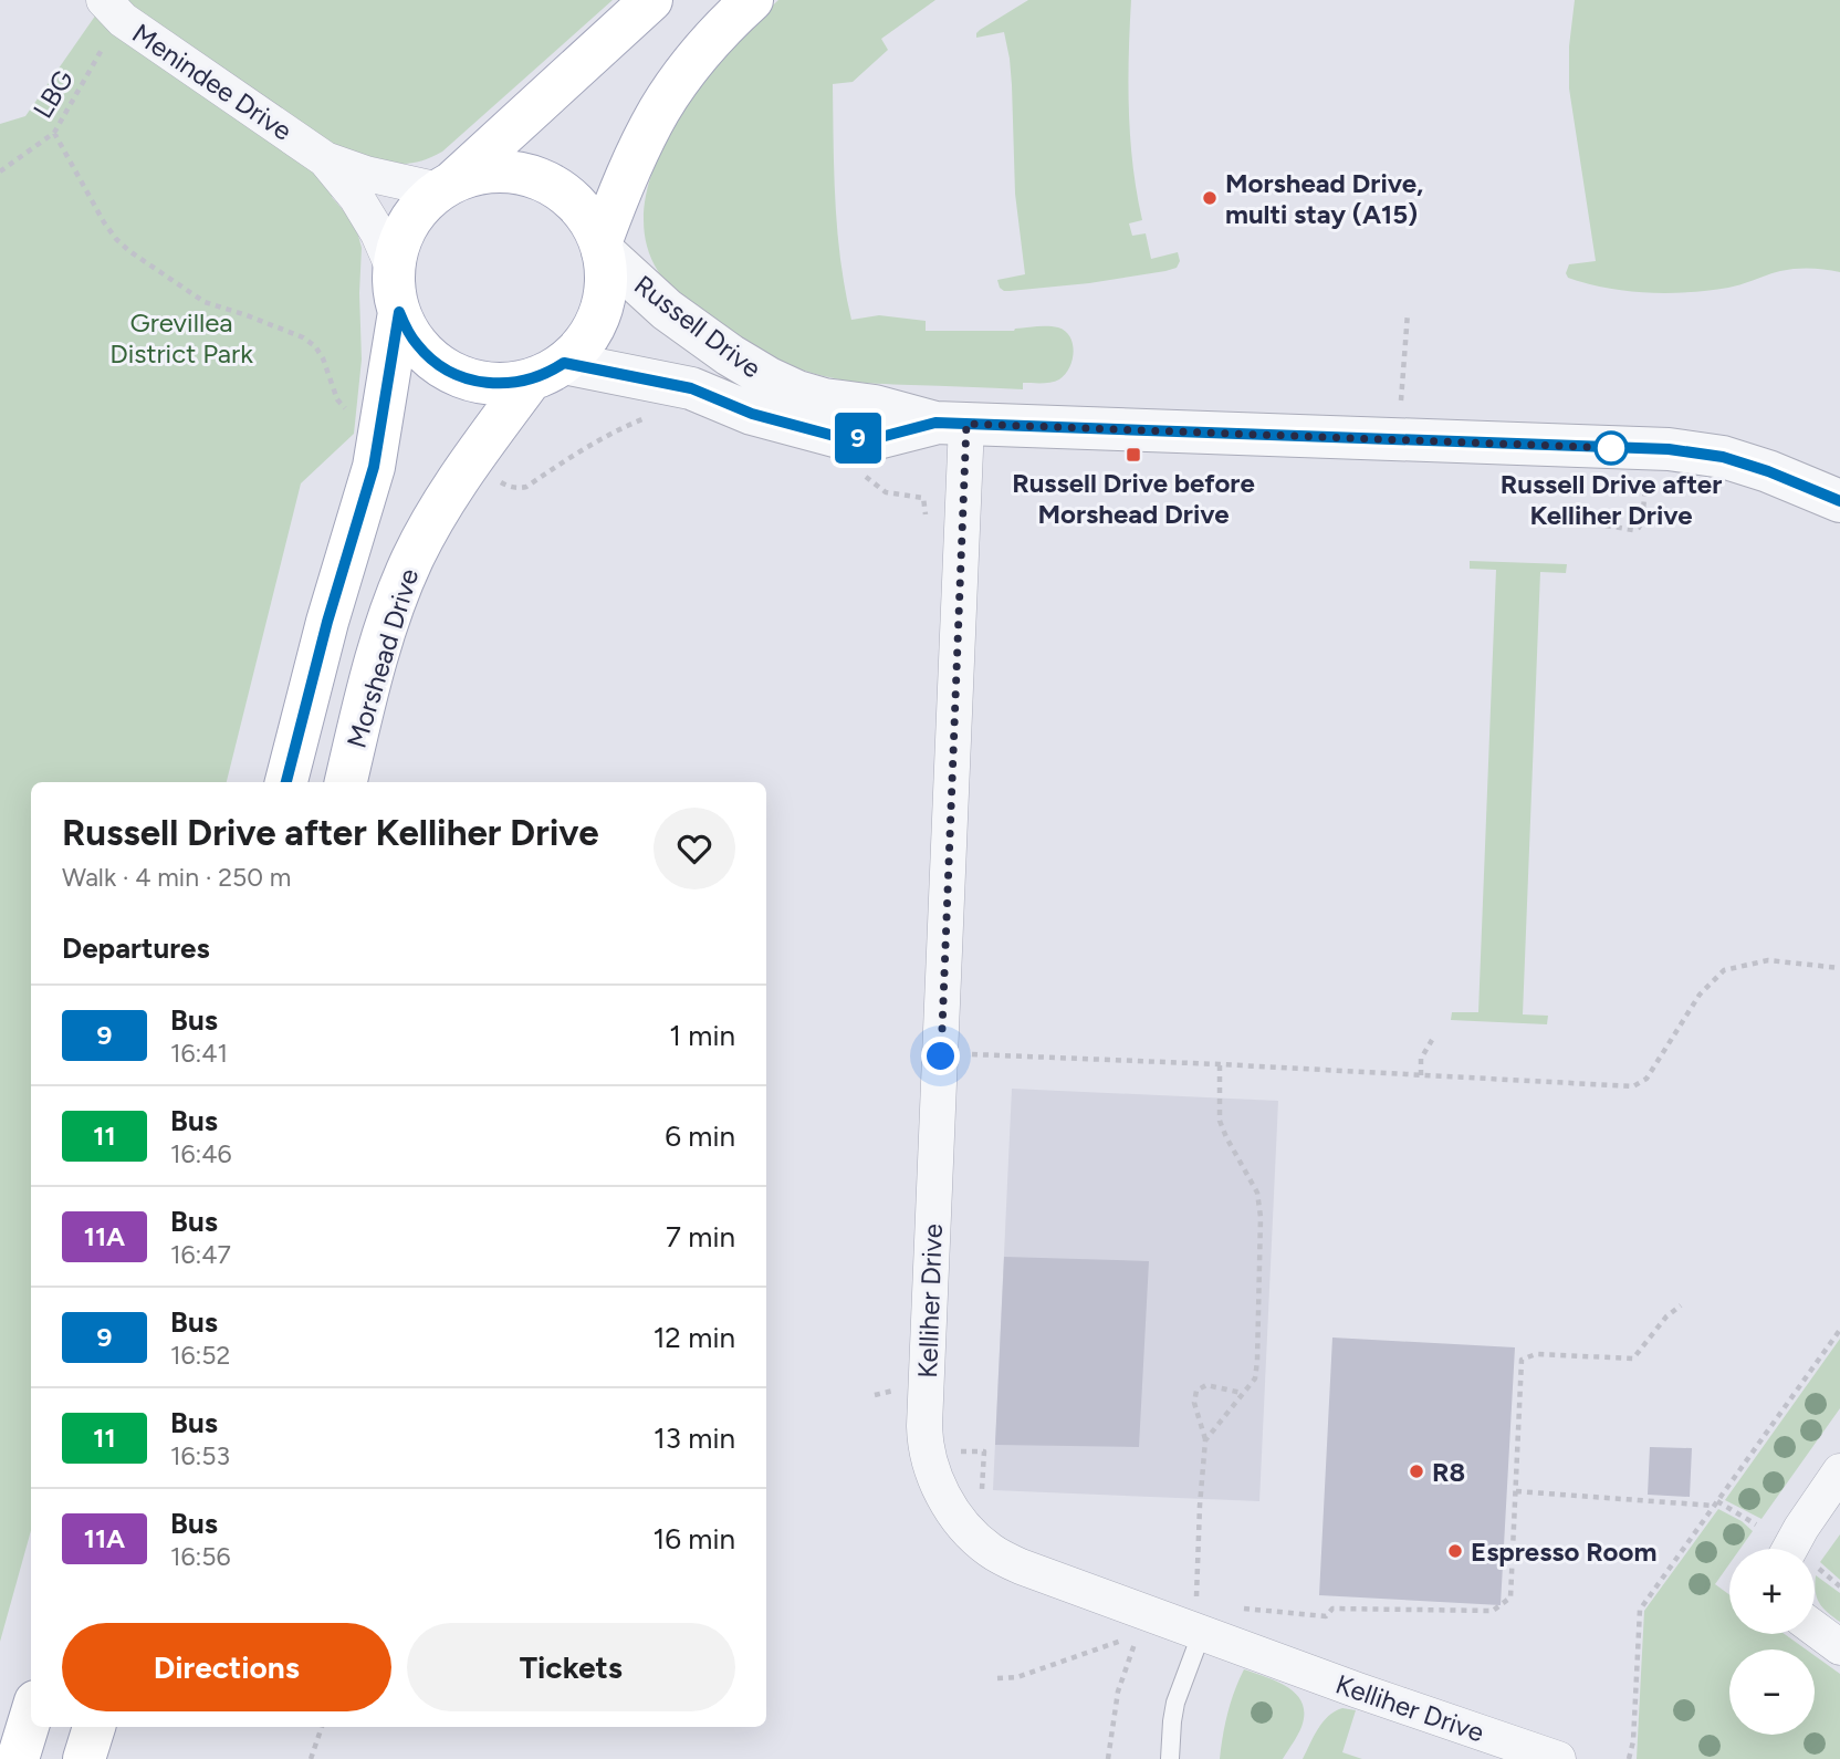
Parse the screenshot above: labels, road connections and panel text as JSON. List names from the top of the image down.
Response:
{
  "streets": {
    "main road": ["Morshead Drive"],
    "street": ["Menindee Drive", "Russell Drive", "Kelliher Drive"],
    "path": ["LBG"]
  },
  "crossings": [
    ["Menindee Drive", "LBG"],
    ["Menindee Drive", "Russell Drive"],
    ["Menindee Drive", "Morshead Drive"],
    ["Russell Drive", "Morshead Drive"],
    ["Russell Drive", "Kelliher Drive"]
  ],
  "parks": ["Grevillea District Park"],
  "places": {
    "other": [
      "Morshead Drive, multi stay (A15)",
      "Russell Drive after Kelliher Drive",
      "R8",
      "Espresso Room"
    ],
    "transit": ["Russell Drive before Morshead Drive"]
  },
  "lines": ["bus line 9"],
  "page": {
    "on_map": "9",
    "heading": [
      ["Russell Drive after Kelliher Drive", "Walk · 4 min · 250 m"],
      "Departures"
    ],
    "list": [
      {
        "mark": "9",
        "name": "Bus",
        "note": "16:41",
        "value": "1 min"
      },
      {
        "mark": "11",
        "name": "Bus",
        "note": "16:46",
        "value": "6 min"
      },
      {
        "mark": "11A",
        "name": "Bus",
        "note": "16:47",
        "value": "7 min"
      },
      {
        "mark": "9",
        "name": "Bus",
        "note": "16:52",
        "value": "12 min"
      },
      {
        "mark": "11",
        "name": "Bus",
        "note": "16:53",
        "value": "13 min"
      },
      {
        "mark": "11A",
        "name": "Bus",
        "note": "16:56",
        "value": "16 min"
      }
    ],
    "map_buttons": ["+", "−"],
    "buttons": ["Directions", "Tickets"]
  }
}
